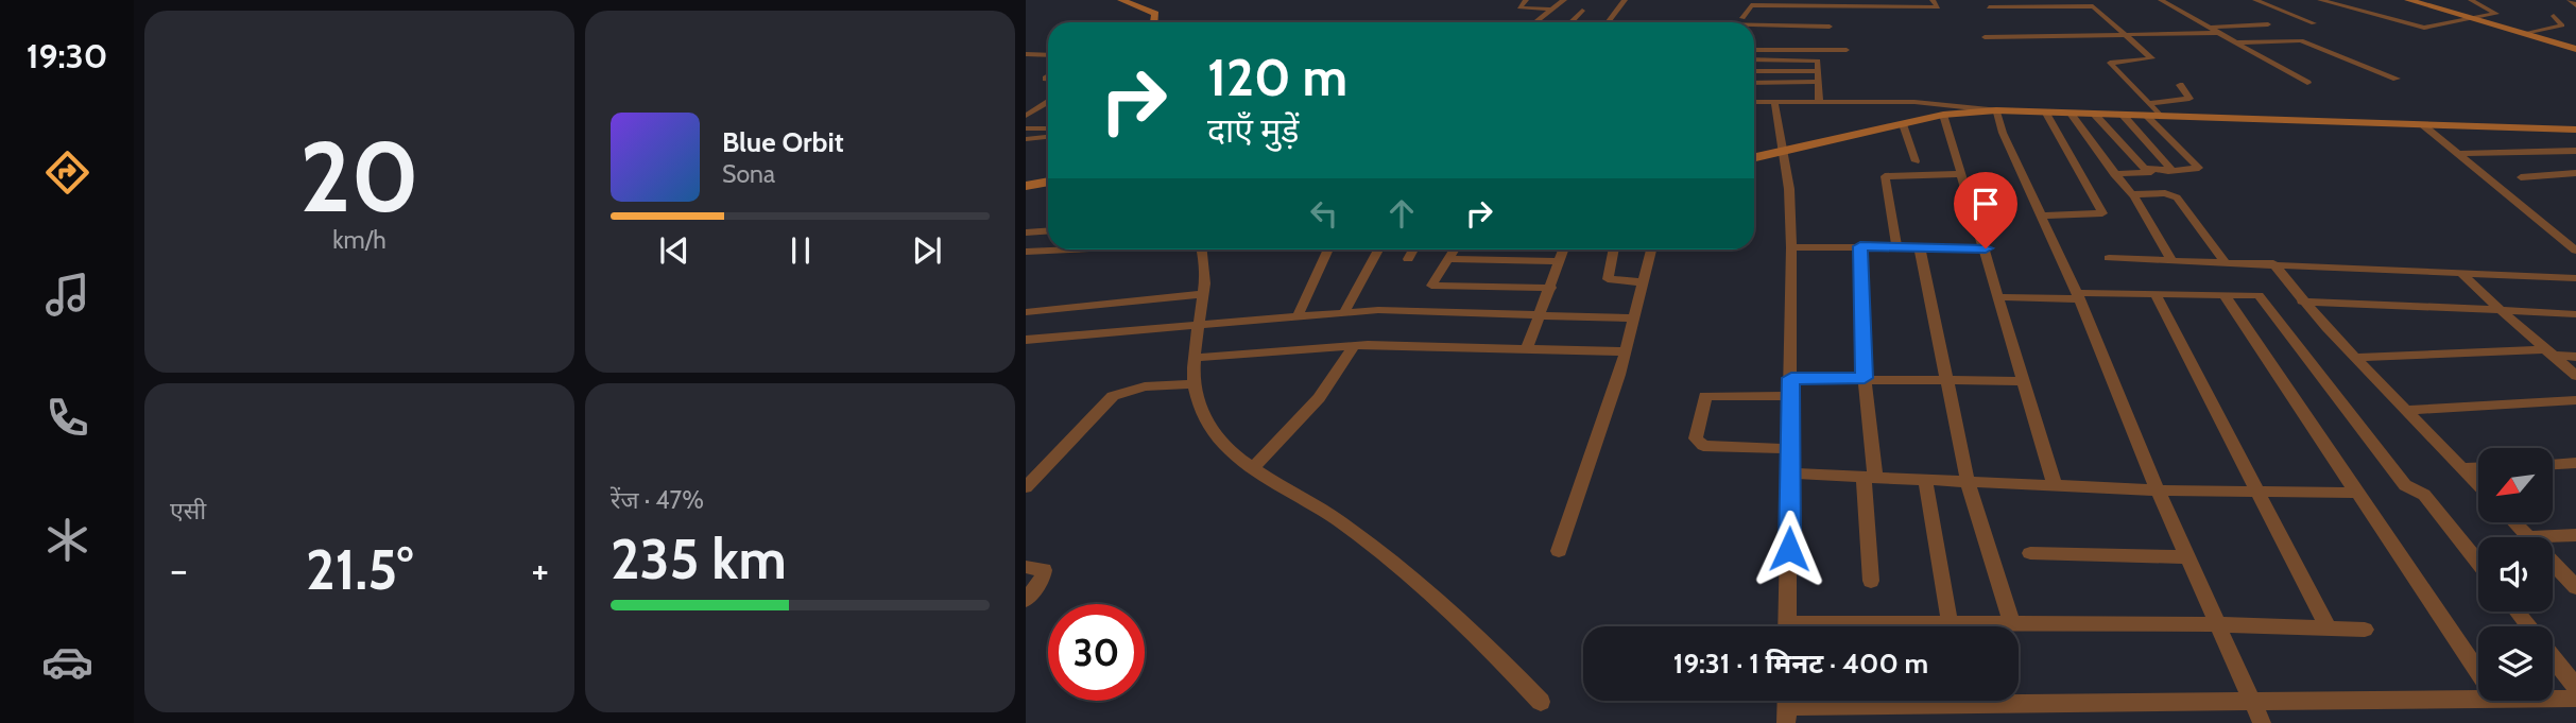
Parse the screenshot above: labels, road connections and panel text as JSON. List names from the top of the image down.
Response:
{
  "north": "bottom left",
  "page": {
    "tabs": "19:30",
    "tile": [
      ["20", "km/h"],
      "एसी",
      ["रेंज · 47%", "235 km"]
    ],
    "turn": ["120 m", "दाएँ मुड़ें"],
    "song": ["Blue Orbit", "Sona"],
    "heat": ["−", "21.5°", "+"],
    "limit": "30",
    "trip": "19:31 · 1 मिनट · 400 m"
  }
}
